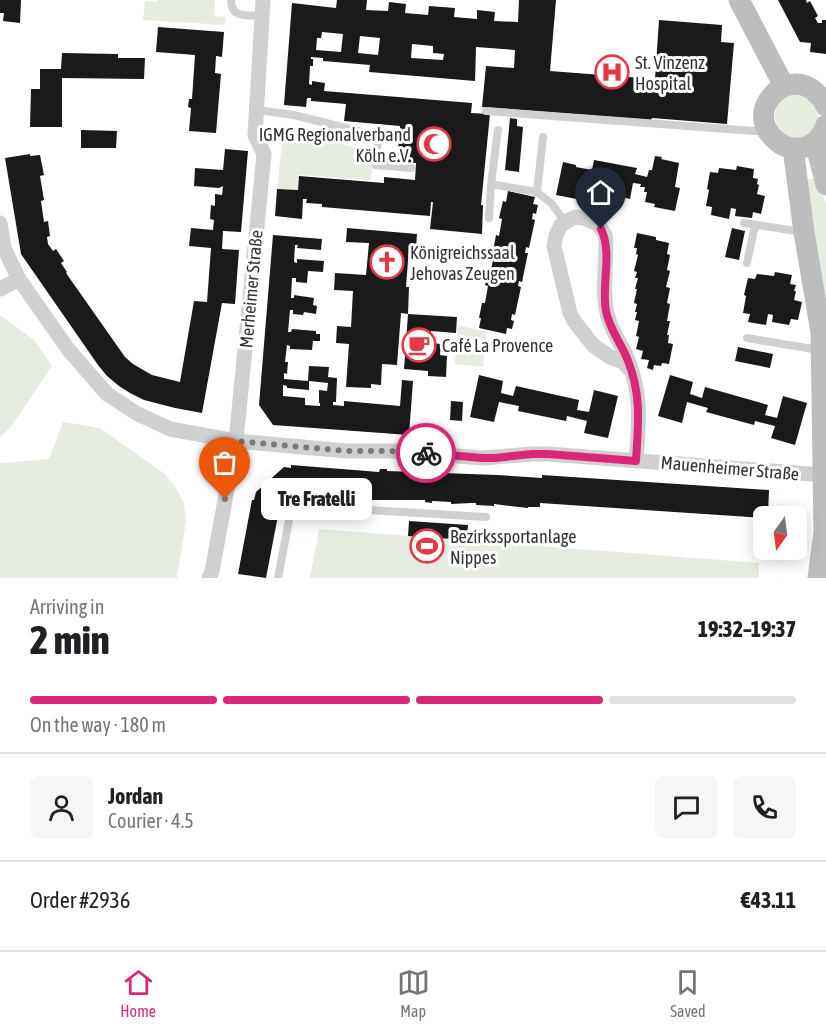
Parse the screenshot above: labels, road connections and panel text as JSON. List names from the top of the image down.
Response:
{
  "streets": {
    "street": ["Merheimer Straße", "Mauenheimer Straße"]
  },
  "crossings": [
    ["Merheimer Straße", "Mauenheimer Straße"]
  ],
  "places": {
    "hospital": ["St. Vinzenz Hospital"],
    "mosque": ["IGMG Regionalverband Köln e.V."],
    "church": ["Königreichssaal Jehovas Zeugen"],
    "cafe": ["Café La Provence"],
    "other": ["Tre Fratelli"],
    "sports": ["Bezirkssportanlage Nippes"]
  },
  "north": "bottom",
  "page": {
    "bubble": "Tre Fratelli",
    "heading": ["2 min", "Arriving in", "19:32–19:37"],
    "panel": [
      "Jordan",
      "Courier · 4.5",
      "Order #2936",
      "€43.11"
    ],
    "bar": "On the way · 180 m",
    "tabs": ["Home", "Map", "Saved"]
  }
}
